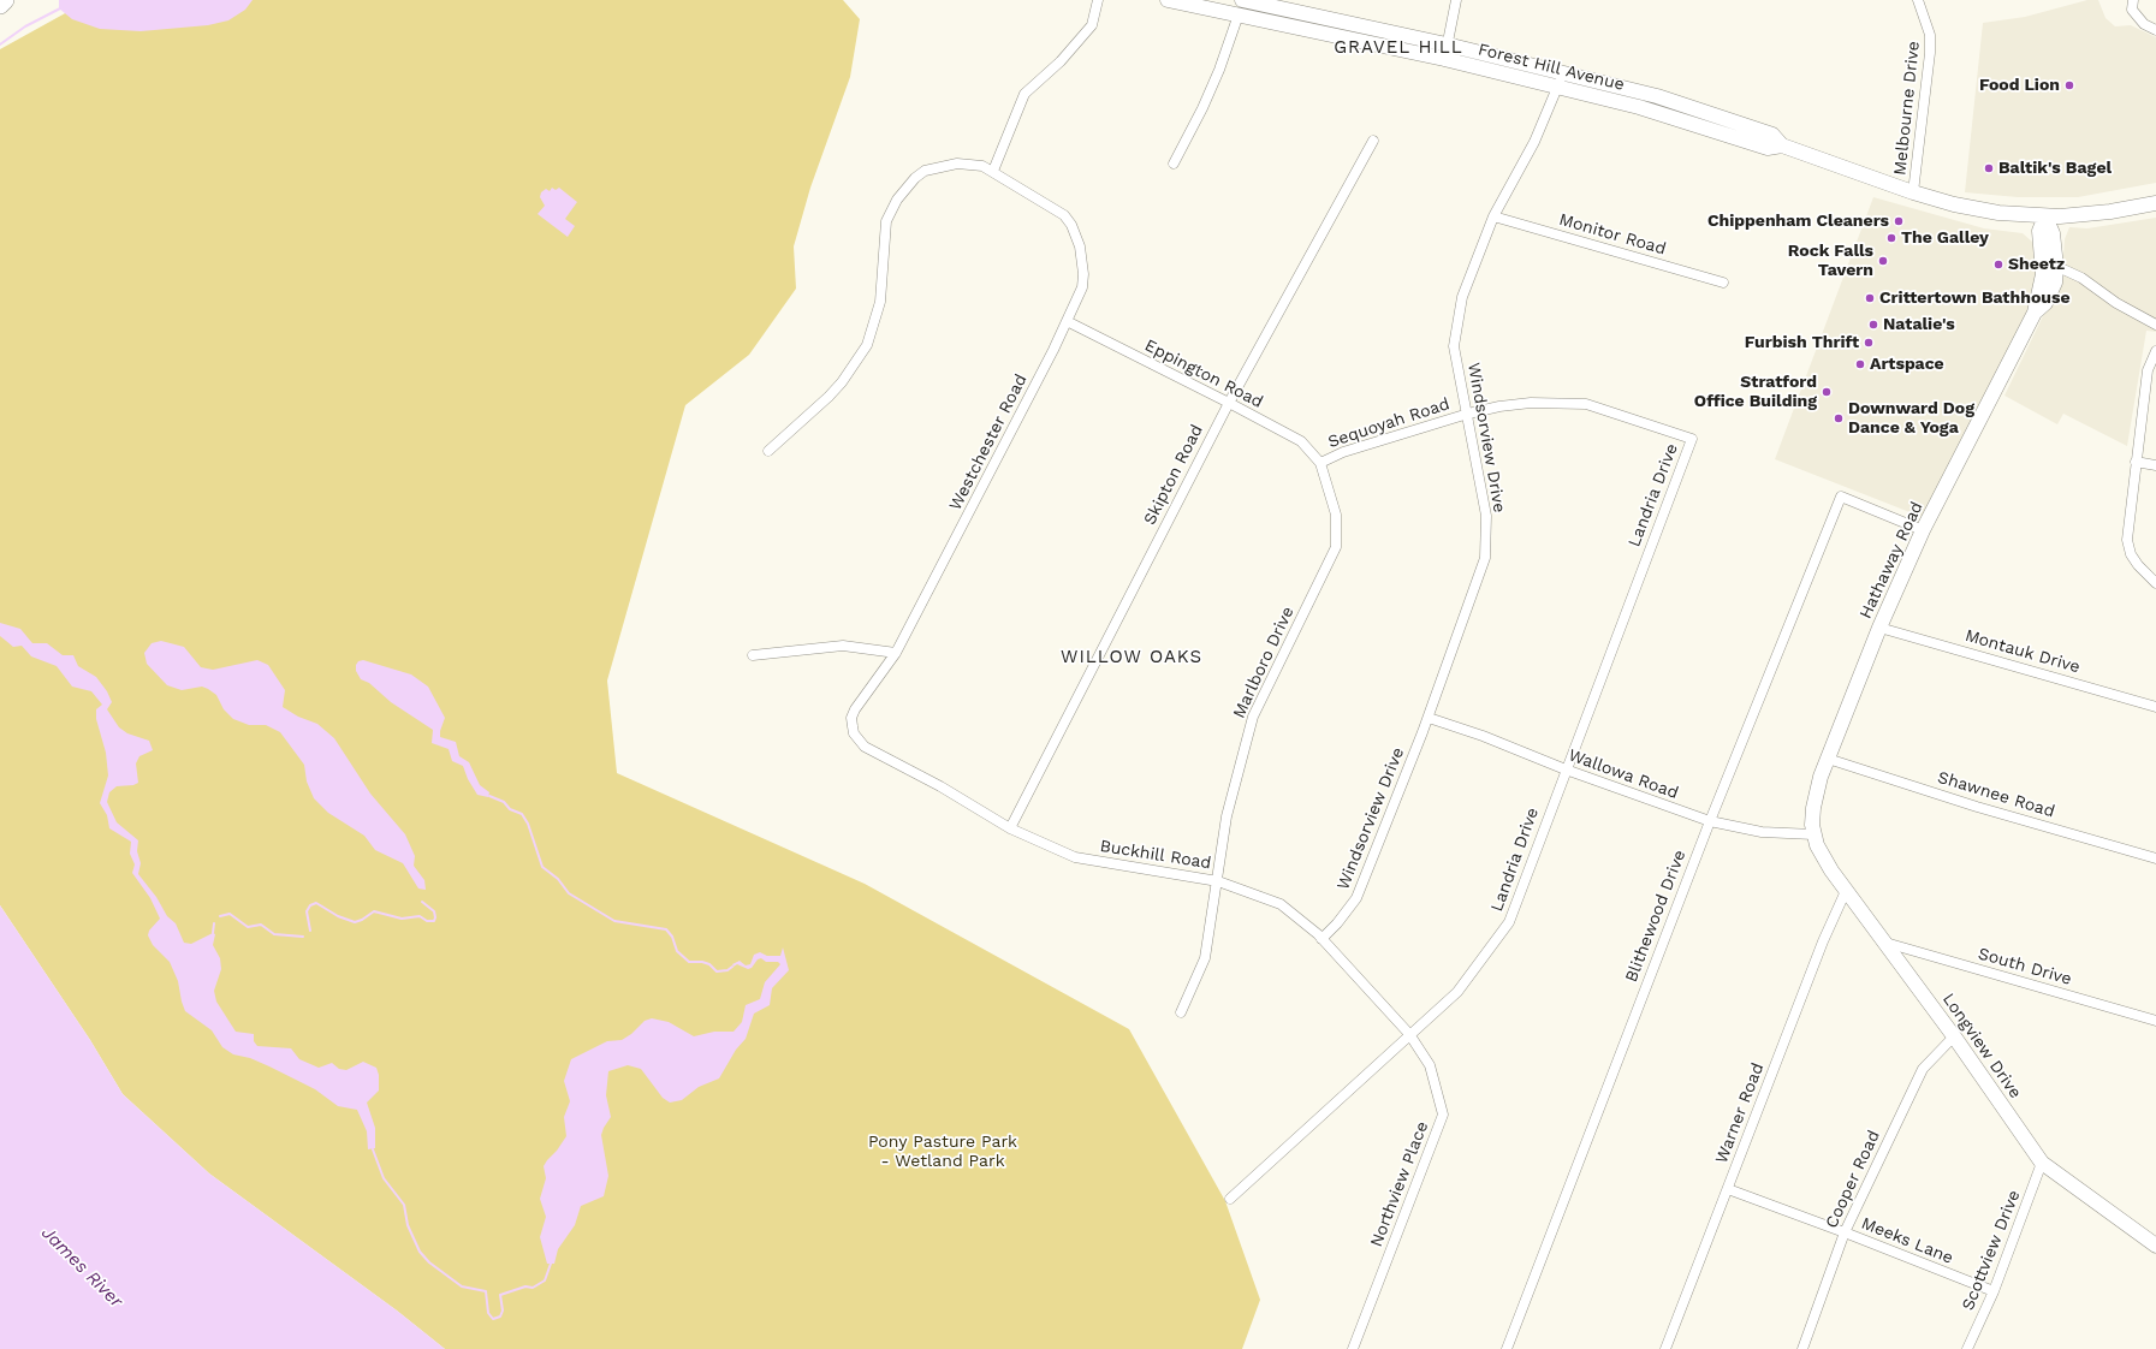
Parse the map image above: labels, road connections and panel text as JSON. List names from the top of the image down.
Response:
{
  "streets": {
    "main road": ["Forest Hill Avenue", "Hathaway Road", "Longview Drive"],
    "street": [
      "Melbourne Drive",
      "Monitor Road",
      "Eppington Road",
      "Sequoyah Road",
      "Windsorview Drive",
      "Westchester Road",
      "Skipton Road",
      "Landria Drive",
      "Montauk Drive",
      "Marlboro Drive",
      "Wallowa Road",
      "Shawnee Road",
      "Buckhill Road",
      "Blithewood Drive",
      "South Drive",
      "Warner Road",
      "Cooper Road",
      "Northview Place",
      "Meeks Lane",
      "Scottview Drive"
    ]
  },
  "crossings": [
    ["Forest Hill Avenue", "Melbourne Drive"],
    ["Forest Hill Avenue", "Windsorview Drive"],
    ["Forest Hill Avenue", "Hathaway Road"],
    ["Monitor Road", "Windsorview Drive"],
    ["Eppington Road", "Sequoyah Road"],
    ["Eppington Road", "Westchester Road"],
    ["Eppington Road", "Skipton Road"],
    ["Eppington Road", "Marlboro Drive"],
    ["Sequoyah Road", "Windsorview Drive"],
    ["Sequoyah Road", "Landria Drive"],
    ["Sequoyah Road", "Marlboro Drive"],
    ["Windsorview Drive", "Wallowa Road"],
    ["Windsorview Drive", "Buckhill Road"],
    ["Westchester Road", "Buckhill Road"],
    ["Skipton Road", "Buckhill Road"],
    ["Landria Drive", "Wallowa Road"],
    ["Landria Drive", "Buckhill Road"],
    ["Landria Drive", "Northview Place"],
    ["Hathaway Road", "Montauk Drive"],
    ["Hathaway Road", "Wallowa Road"],
    ["Hathaway Road", "Shawnee Road"],
    ["Hathaway Road", "Blithewood Drive"],
    ["Hathaway Road", "Longview Drive"],
    ["Marlboro Drive", "Buckhill Road"],
    ["Wallowa Road", "Blithewood Drive"],
    ["Wallowa Road", "Longview Drive"],
    ["Buckhill Road", "Northview Place"],
    ["South Drive", "Longview Drive"],
    ["Longview Drive", "Warner Road"],
    ["Longview Drive", "Cooper Road"],
    ["Longview Drive", "Scottview Drive"],
    ["Warner Road", "Meeks Lane"],
    ["Cooper Road", "Meeks Lane"],
    ["Meeks Lane", "Scottview Drive"]
  ],
  "districts": ["GRAVEL HILL", "WILLOW OAKS"],
  "water": ["James River"],
  "parks": ["Pony Pasture Park - Wetland Park"],
  "places": [
    "Food Lion",
    "Baltik's Bagel",
    "Chippenham Cleaners",
    "The Galley",
    "Rock Falls Tavern",
    "Sheetz",
    "Crittertown Bathhouse",
    "Natalie's",
    "Furbish Thrift",
    "Artspace",
    "Stratford Office Building",
    "Downward Dog Dance & Yoga"
  ]
}
